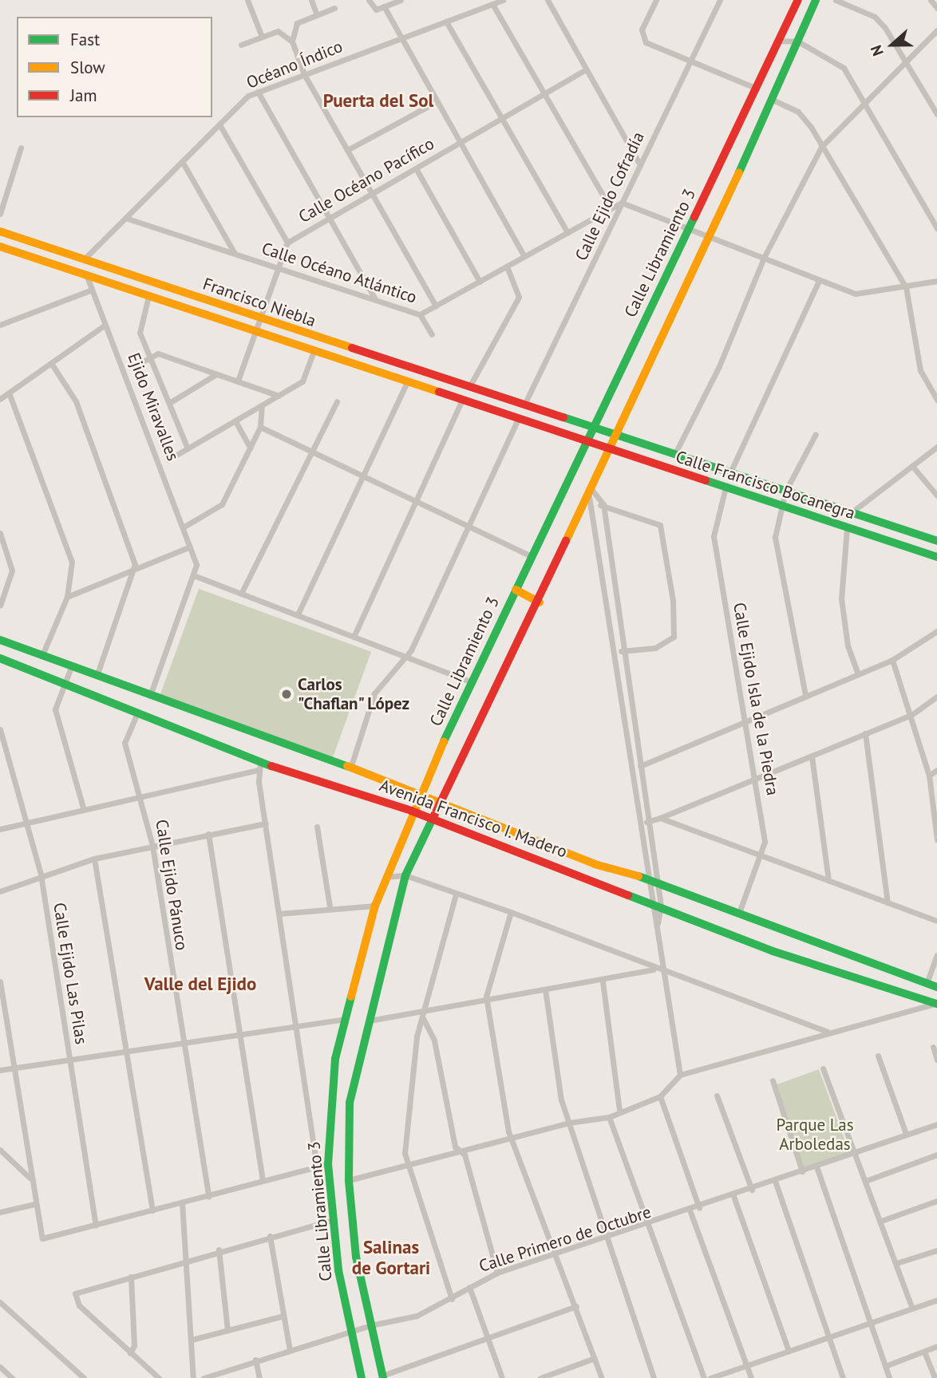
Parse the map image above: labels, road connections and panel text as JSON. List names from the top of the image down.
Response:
{
  "streets": {
    "street": [
      "Océano Índico",
      "Calle Océano Pacífico",
      "Calle Ejido Cofradía",
      "Calle Libramiento 3",
      "Calle Océano Atlántico",
      "Francisco Niebla",
      "Ejido Miravalles",
      "Calle Francisco Bocanegra",
      "Calle Ejido Isla de la Piedra",
      "Avenida Francisco I. Madero",
      "Calle Ejido Pánuco",
      "Calle Ejido Las Pilas",
      "Calle Primero de Octubre"
    ]
  },
  "crossings": [
    ["Océano Índico", "Calle Océano Atlántico"],
    ["Océano Índico", "Francisco Niebla"],
    ["Calle Océano Pacífico", "Calle Océano Atlántico"],
    ["Calle Océano Pacífico", "Francisco Niebla"],
    ["Calle Ejido Cofradía", "Calle Océano Atlántico"],
    ["Calle Ejido Cofradía", "Francisco Niebla"],
    ["Calle Ejido Cofradía", "Calle Francisco Bocanegra"],
    ["Calle Libramiento 3", "Calle Francisco Bocanegra"],
    ["Calle Libramiento 3", "Avenida Francisco I. Madero"],
    ["Calle Libramiento 3", "Calle Primero de Octubre"],
    ["Francisco Niebla", "Ejido Miravalles"],
    ["Francisco Niebla", "Calle Francisco Bocanegra"],
    ["Calle Francisco Bocanegra", "Calle Ejido Isla de la Piedra"],
    ["Calle Ejido Isla de la Piedra", "Avenida Francisco I. Madero"],
    ["Avenida Francisco I. Madero", "Calle Ejido Pánuco"]
  ],
  "districts": ["Puerta del Sol", "Valle del Ejido", "Salinas de Gortari"],
  "parks": ["Parque Las Arboledas"],
  "places": ["Carlos \"Chaflan\" López"],
  "legend": ["Fast", "Slow", "Jam"],
  "north": "left"
}
